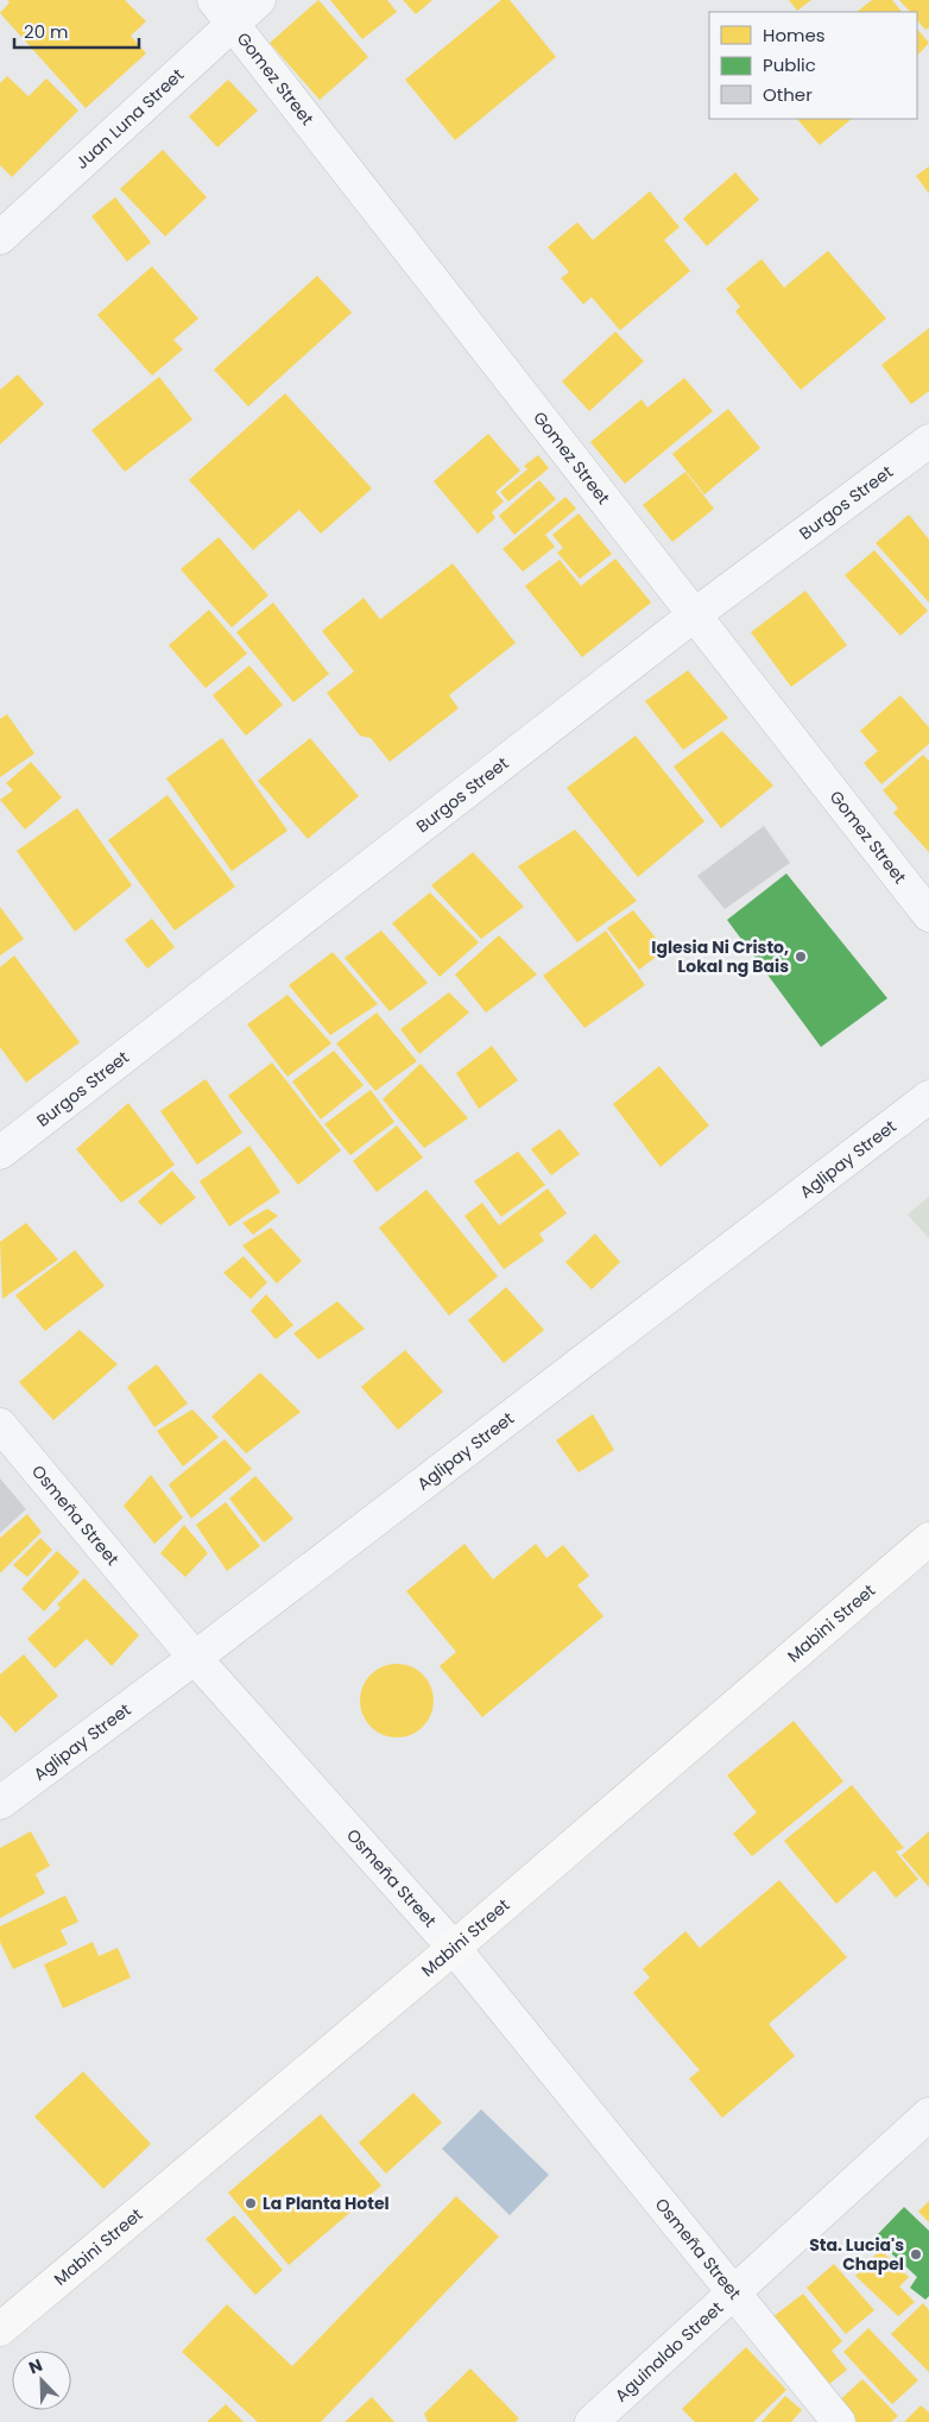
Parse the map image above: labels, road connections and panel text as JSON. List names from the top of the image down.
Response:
{
  "streets": {
    "street": [
      "Gomez Street",
      "Juan Luna Street",
      "Burgos Street",
      "Aglipay Street",
      "Osmeña Street",
      "Mabini Street",
      "Aguinaldo Street"
    ]
  },
  "crossings": [
    ["Gomez Street", "Juan Luna Street"],
    ["Gomez Street", "Burgos Street"],
    ["Aglipay Street", "Osmeña Street"],
    ["Osmeña Street", "Mabini Street"],
    ["Osmeña Street", "Aguinaldo Street"]
  ],
  "places": ["Iglesia Ni Cristo, Lokal ng Bais", "La Planta Hotel", "Sta. Lucia's Chapel"],
  "legend": ["Homes", "Public", "Other"],
  "scale_bar": "20 m",
  "north": "top left"
}
